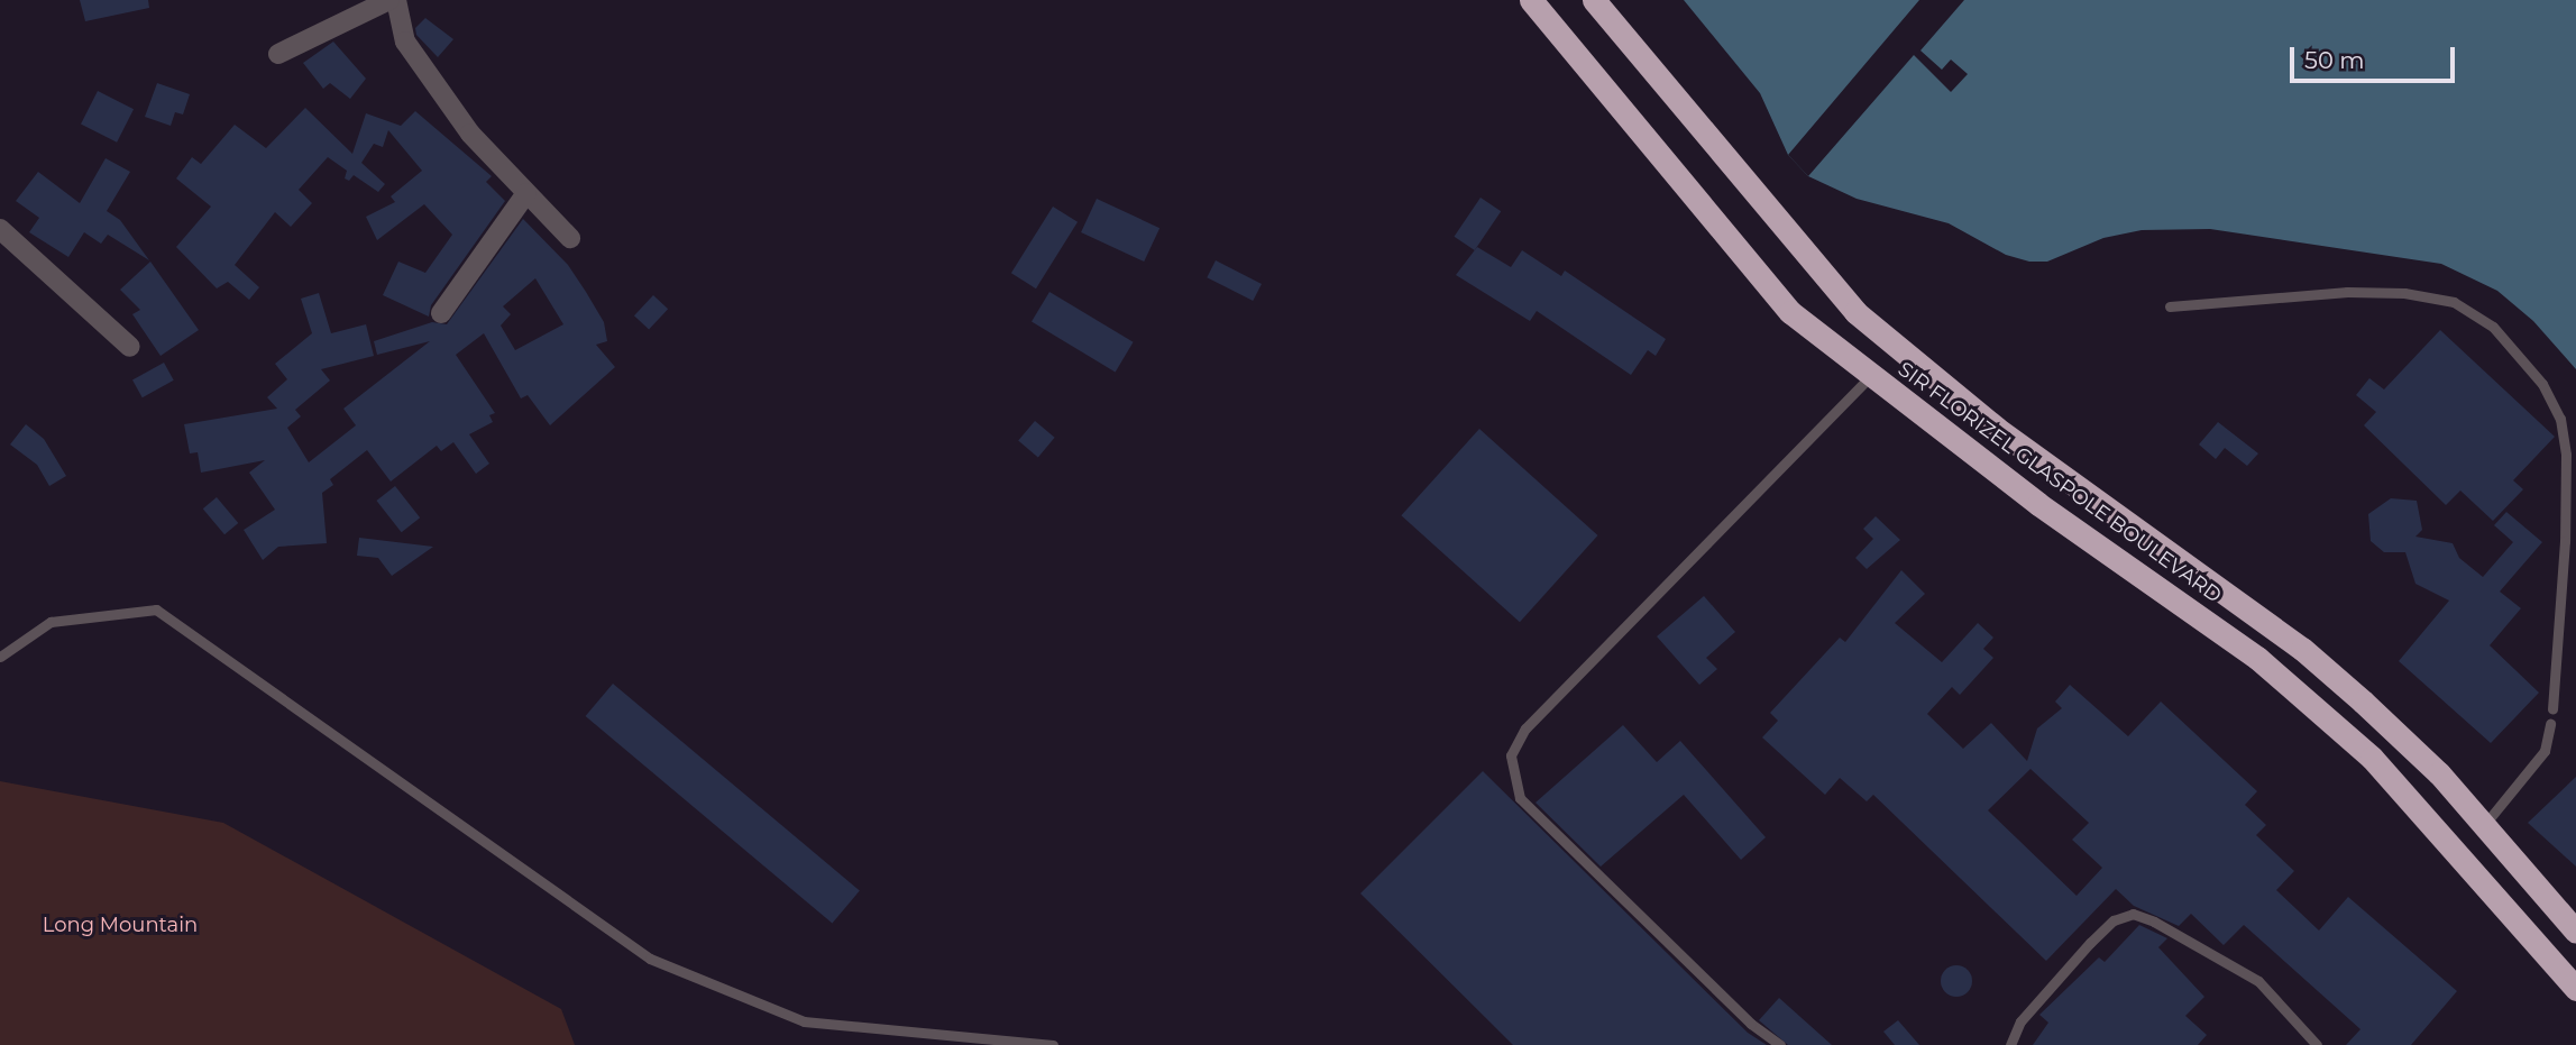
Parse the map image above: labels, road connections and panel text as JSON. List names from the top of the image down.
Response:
{
  "streets": {
    "highway": ["SIR FLORIZEL GLASPOLE BOULEVARD"]
  },
  "parks": ["Long Mountain"],
  "scale_bar": "50 m"
}
